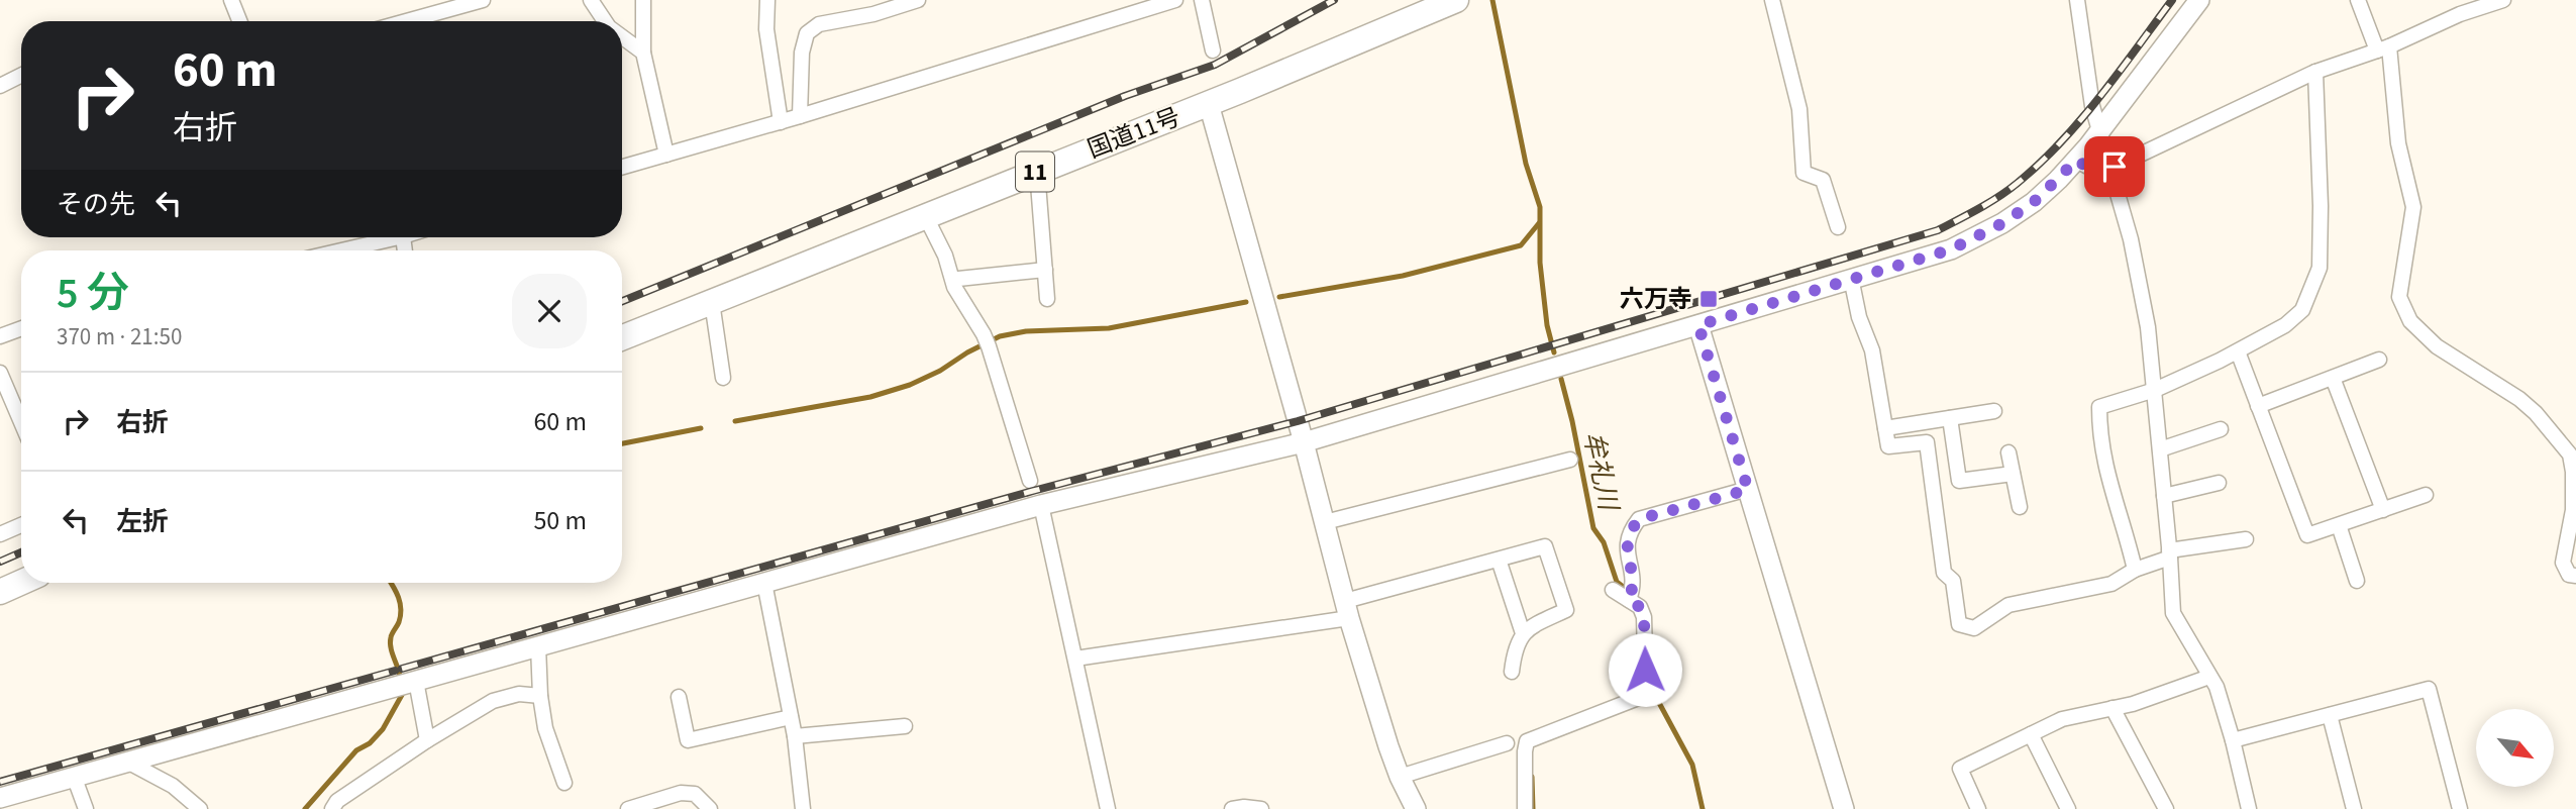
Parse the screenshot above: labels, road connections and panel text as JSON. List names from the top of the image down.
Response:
{
  "streets": {
    "highway": ["国道11号", "11"]
  },
  "water": ["牟礼川"],
  "places": {
    "transit": ["六万寺"]
  },
  "north": "bottom right",
  "page": {
    "turn": ["60 m", "右折"],
    "then": "その先",
    "heading": ["5 分", "370 m · 21:50"],
    "list": [
      {
        "name": "右折",
        "value": "60 m"
      },
      {
        "name": "左折",
        "value": "50 m"
      }
    ]
  }
}
